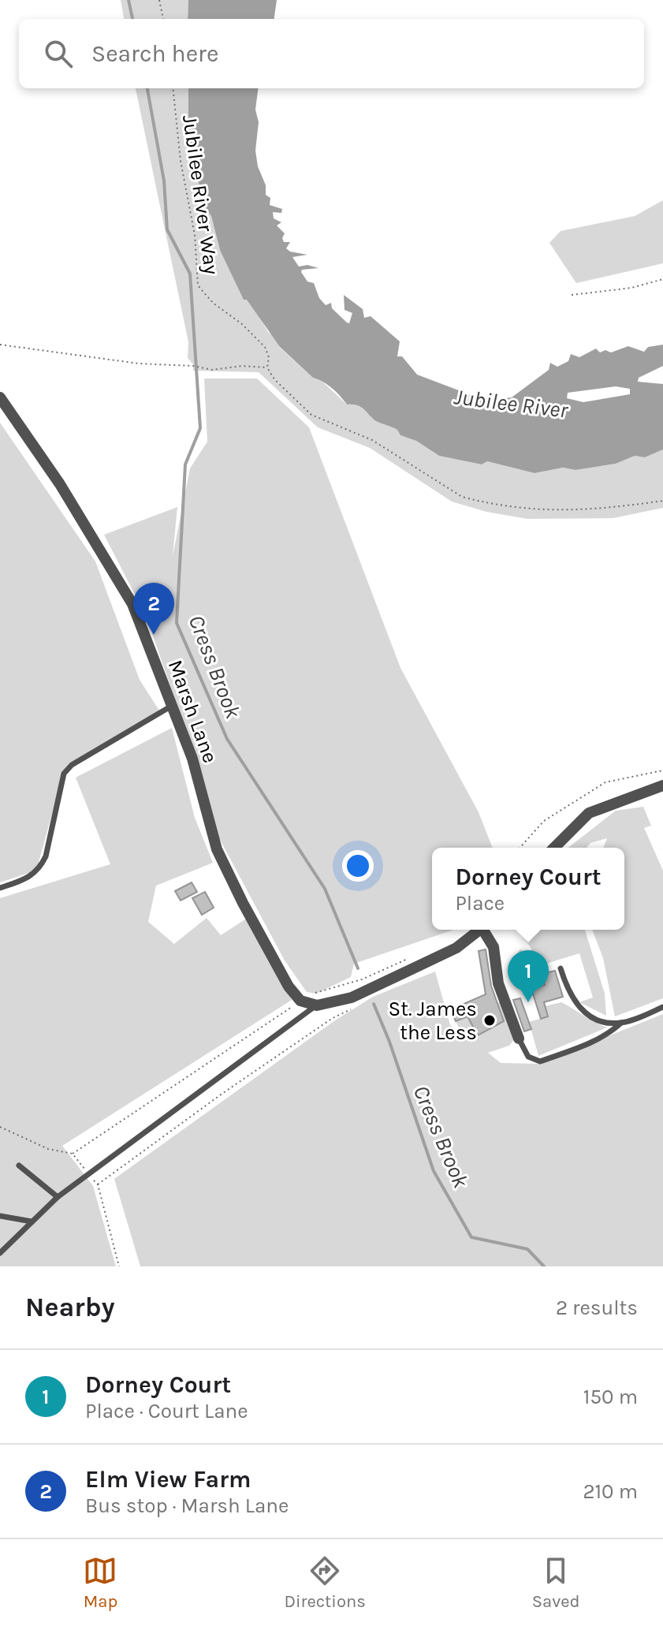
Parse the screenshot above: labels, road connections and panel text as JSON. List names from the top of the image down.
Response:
{
  "streets": {
    "street": ["Marsh Lane"],
    "path": ["Jubilee River Way"]
  },
  "water": ["Jubilee River", "Cress Brook"],
  "places": ["St. James the Less"],
  "page": {
    "search": "Search here",
    "pins": ["2", "1"],
    "popup": ["Dorney Court", "Place"],
    "heading": ["Nearby", "2 results"],
    "list": [
      {
        "mark": "1",
        "name": "Dorney Court",
        "note": "Place · Court Lane",
        "value": "150 m"
      },
      {
        "mark": "2",
        "name": "Elm View Farm",
        "note": "Bus stop · Marsh Lane",
        "value": "210 m"
      }
    ],
    "nav": ["Map", "Directions", "Saved"]
  }
}
